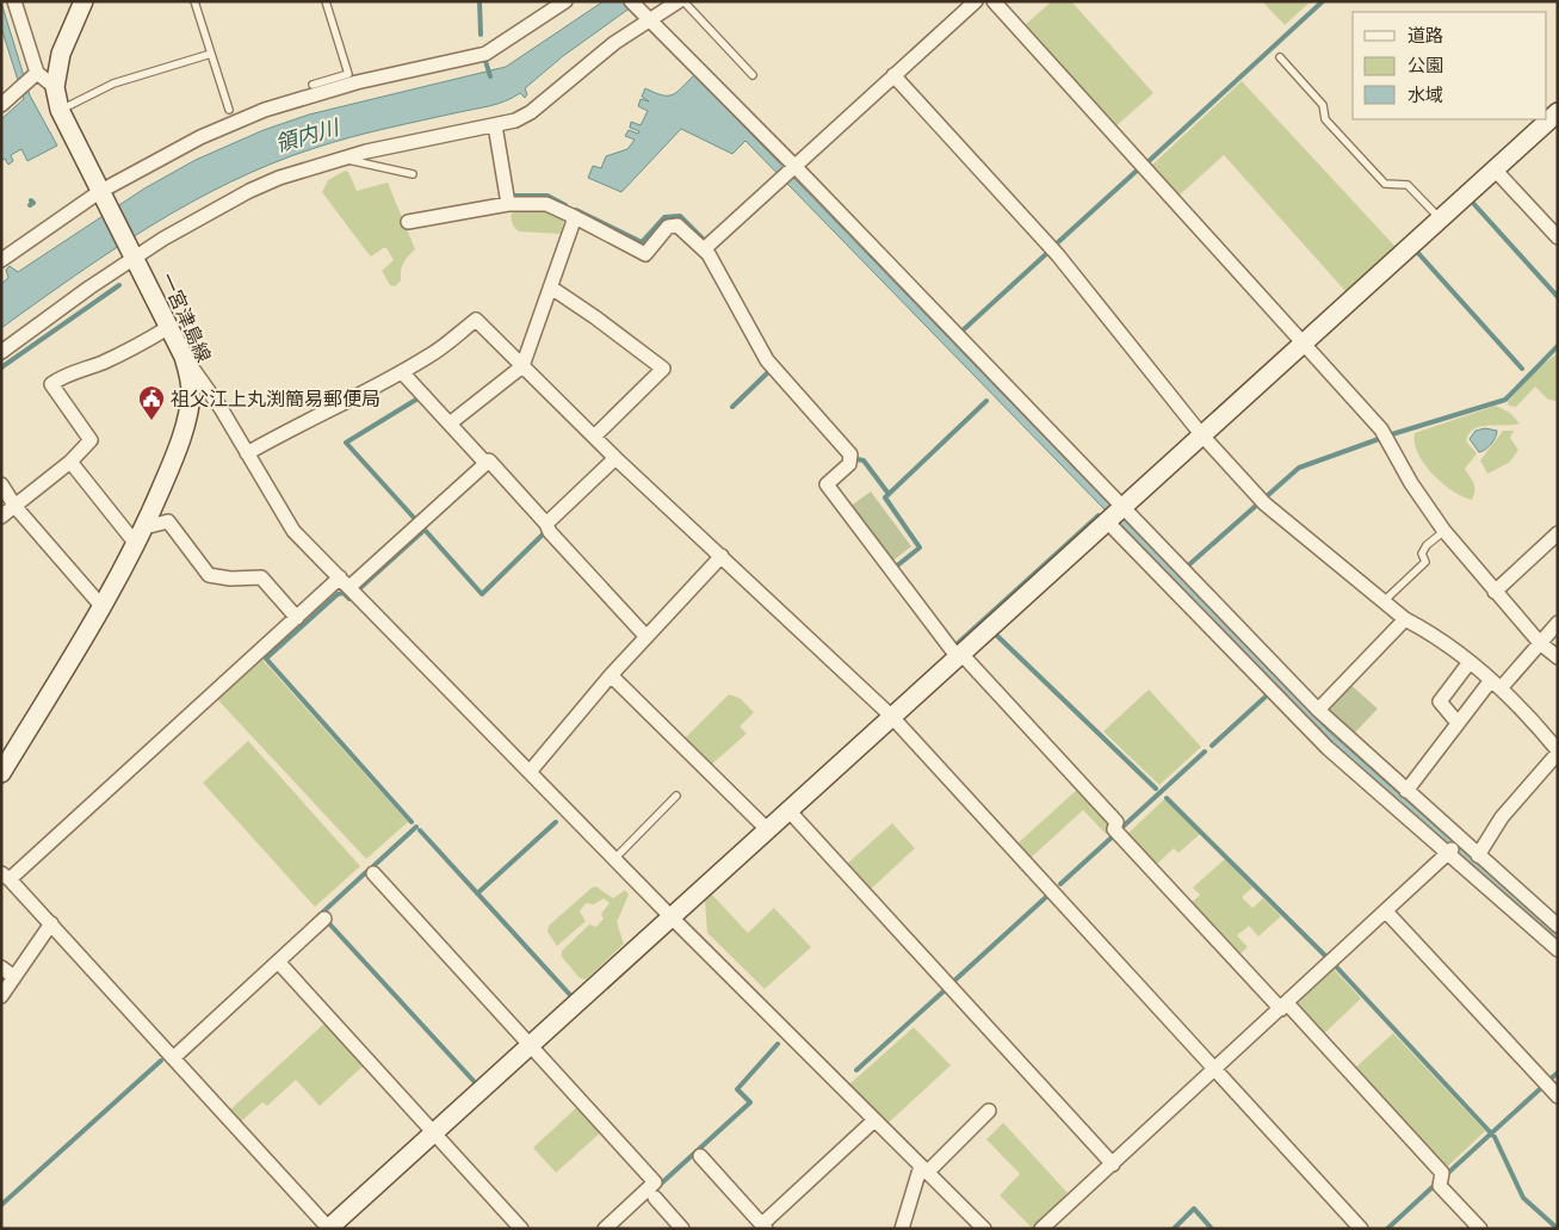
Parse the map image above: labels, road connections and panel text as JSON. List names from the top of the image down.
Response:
{
  "streets": {
    "street": ["一宮津島線"]
  },
  "water": ["領内川"],
  "places": {
    "public building": ["祖父江上丸渕簡易郵便局"]
  },
  "legend": ["道路", "公園", "水域"]
}
